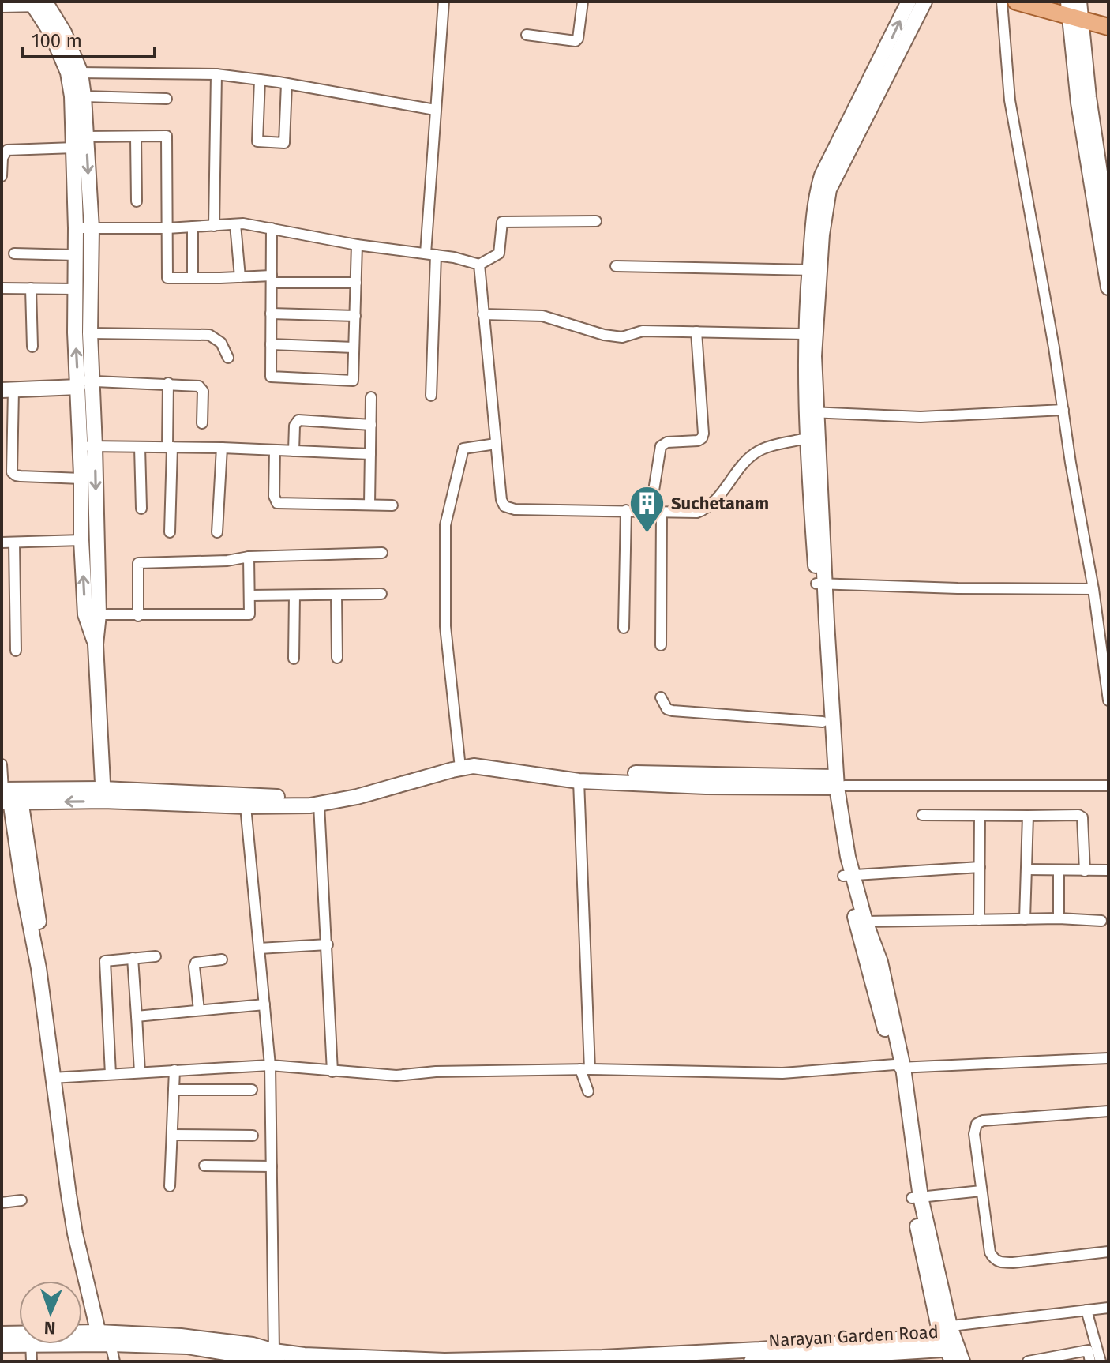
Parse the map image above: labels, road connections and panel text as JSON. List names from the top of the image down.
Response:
{
  "streets": {
    "street": ["Narayan Garden Road"]
  },
  "places": {
    "building": ["Suchetanam"]
  },
  "scale_bar": "100 m",
  "north": "bottom"
}
